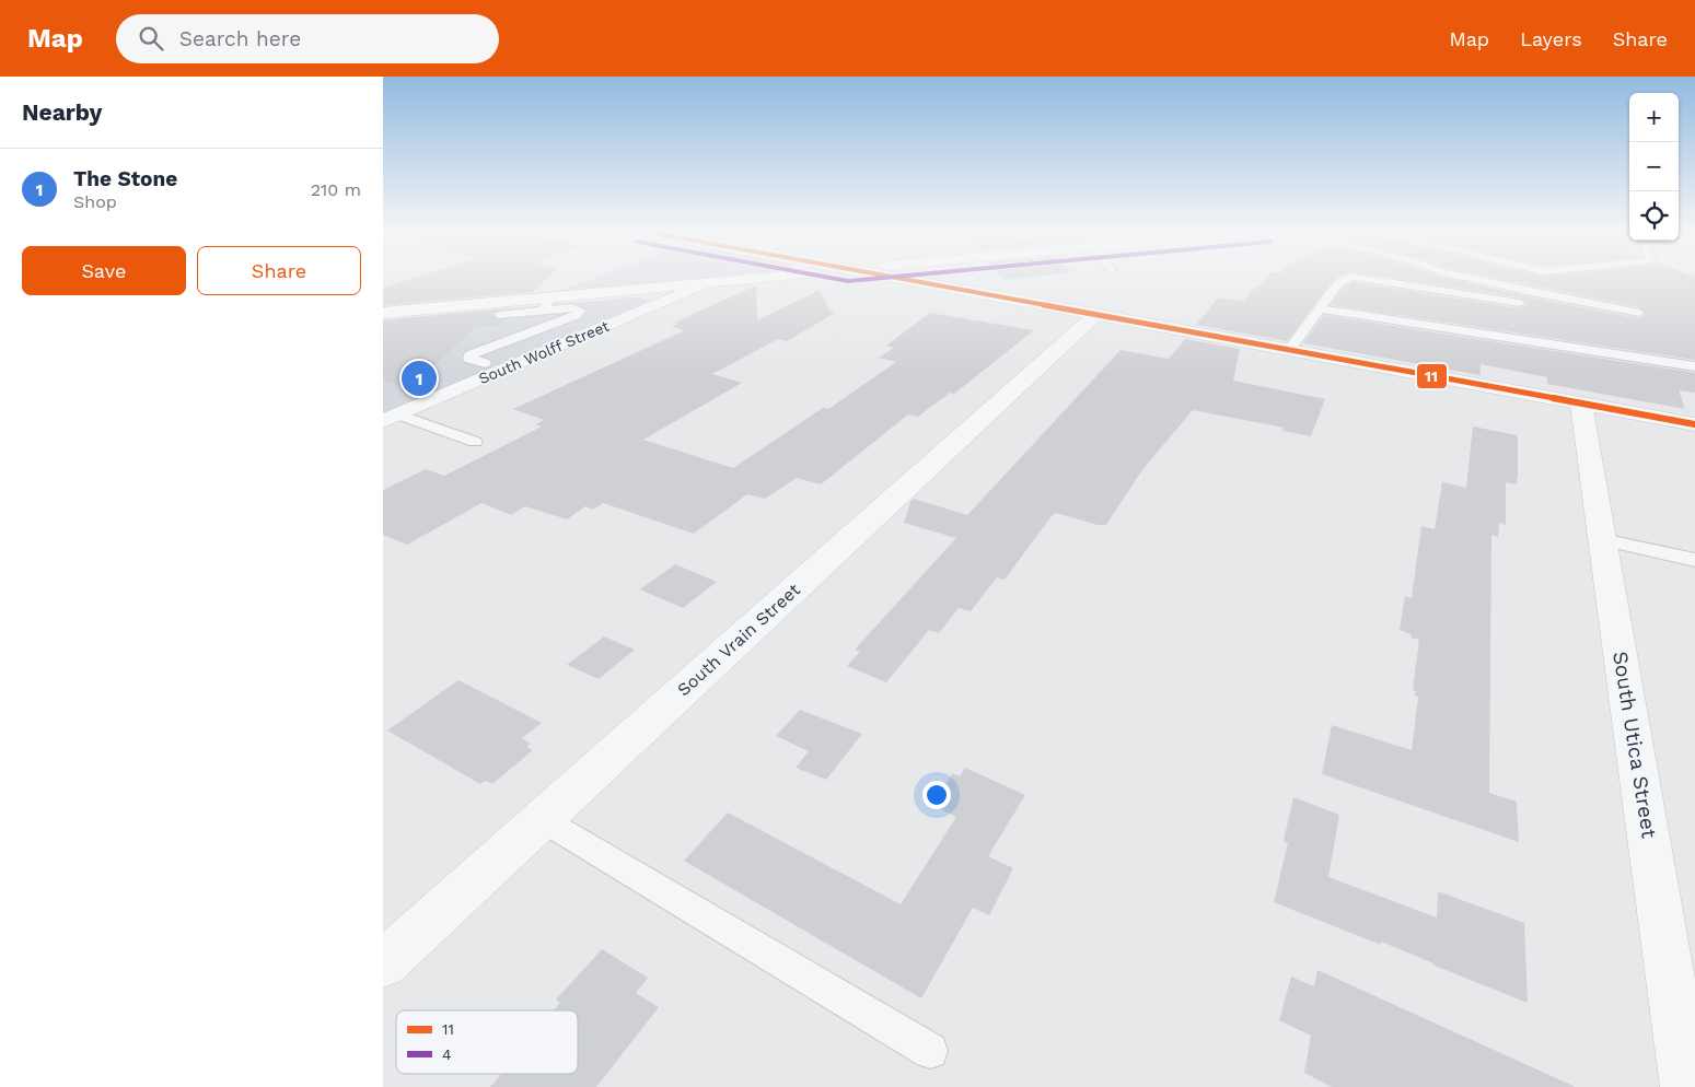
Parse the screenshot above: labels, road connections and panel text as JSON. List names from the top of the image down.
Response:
{
  "streets": {
    "street": ["South Wolff Street", "South Vrain Street", "South Utica Street"]
  },
  "lines": ["transit line 11", "transit line 4"],
  "legend": ["11", "4"],
  "page": {
    "header": "Map",
    "search": "Search here",
    "nav": ["Map", "Layers", "Share"],
    "heading": "Nearby",
    "map_buttons": ["+", "−"],
    "list": [
      {
        "mark": "1",
        "name": "The Stone",
        "note": "Shop",
        "value": "210 m"
      }
    ],
    "buttons": ["Save", "Share"],
    "pins": "1"
  }
}
